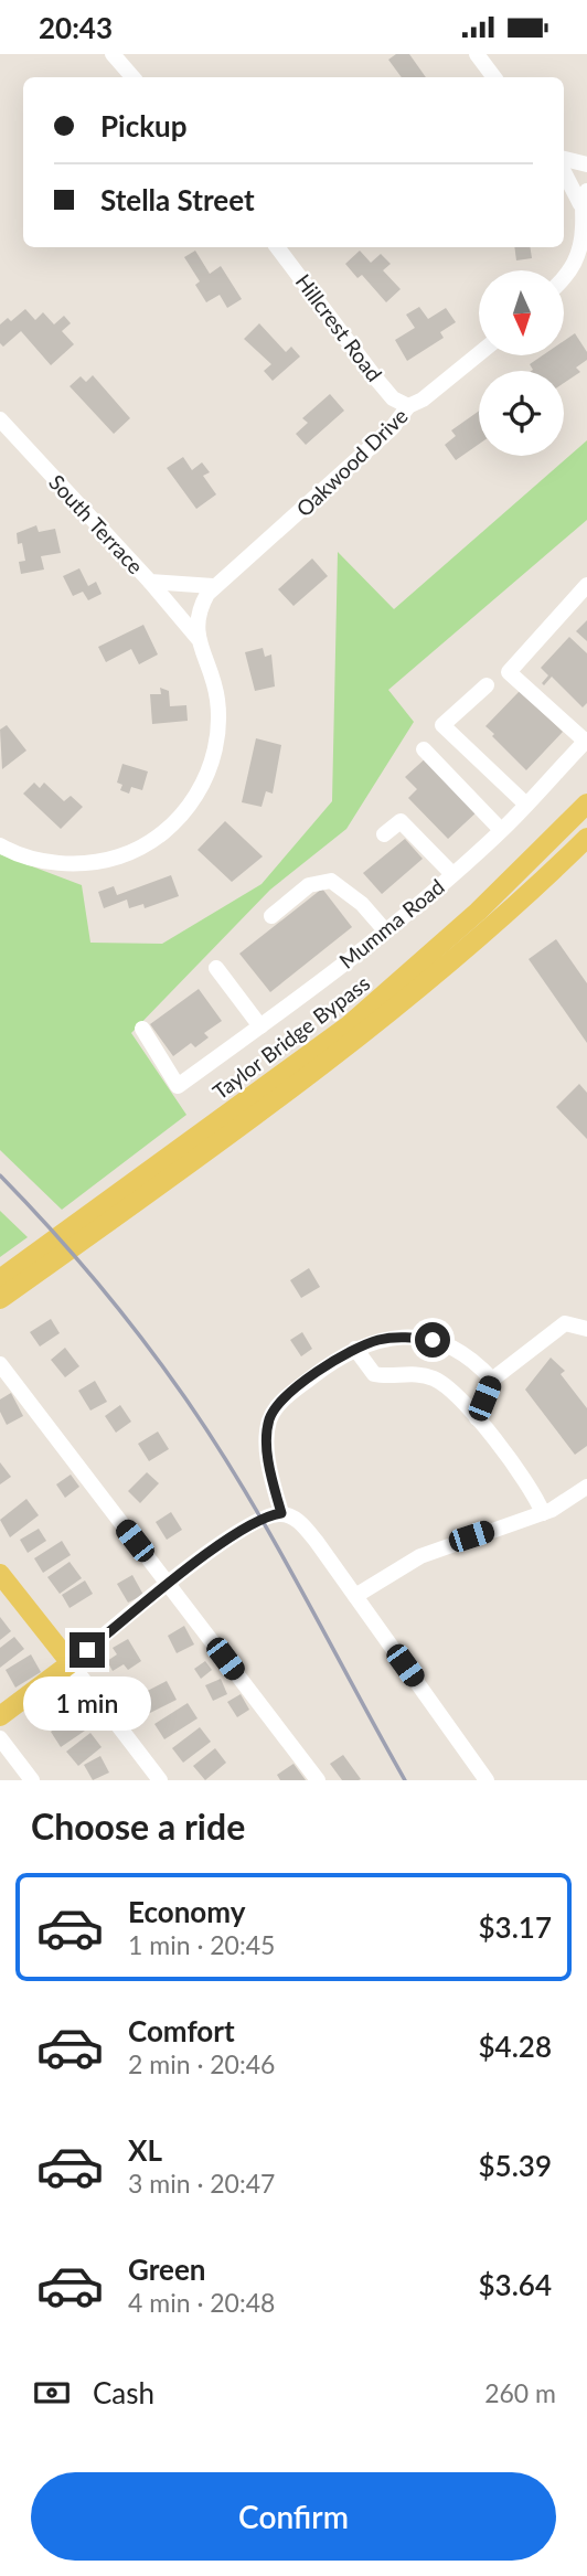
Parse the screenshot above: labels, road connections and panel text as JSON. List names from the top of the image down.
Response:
{
  "streets": {
    "main road": ["Taylor Bridge Bypass"],
    "street": [
      "Hillcrest Road",
      "Oakwood Drive",
      "South Terrace",
      "Mumma Road"
    ]
  },
  "crossings": [
    ["Hillcrest Road", "Oakwood Drive"],
    ["Oakwood Drive", "South Terrace"]
  ],
  "north": "bottom",
  "page": {
    "status": "20:43",
    "banner": ["Pickup", "Stella Street"],
    "bubble": "1 min",
    "heading": "Choose a ride",
    "list": [
      {
        "name": "Economy",
        "note": "1 min · 20:45",
        "value": "$3.17"
      },
      {
        "name": "Comfort",
        "note": "2 min · 20:46",
        "value": "$4.28"
      },
      {
        "name": "XL",
        "note": "3 min · 20:47",
        "value": "$5.39"
      },
      {
        "name": "Green",
        "note": "4 min · 20:48",
        "value": "$3.64"
      }
    ],
    "pay": ["Cash", "260 m"],
    "buttons": "Confirm"
  }
}
